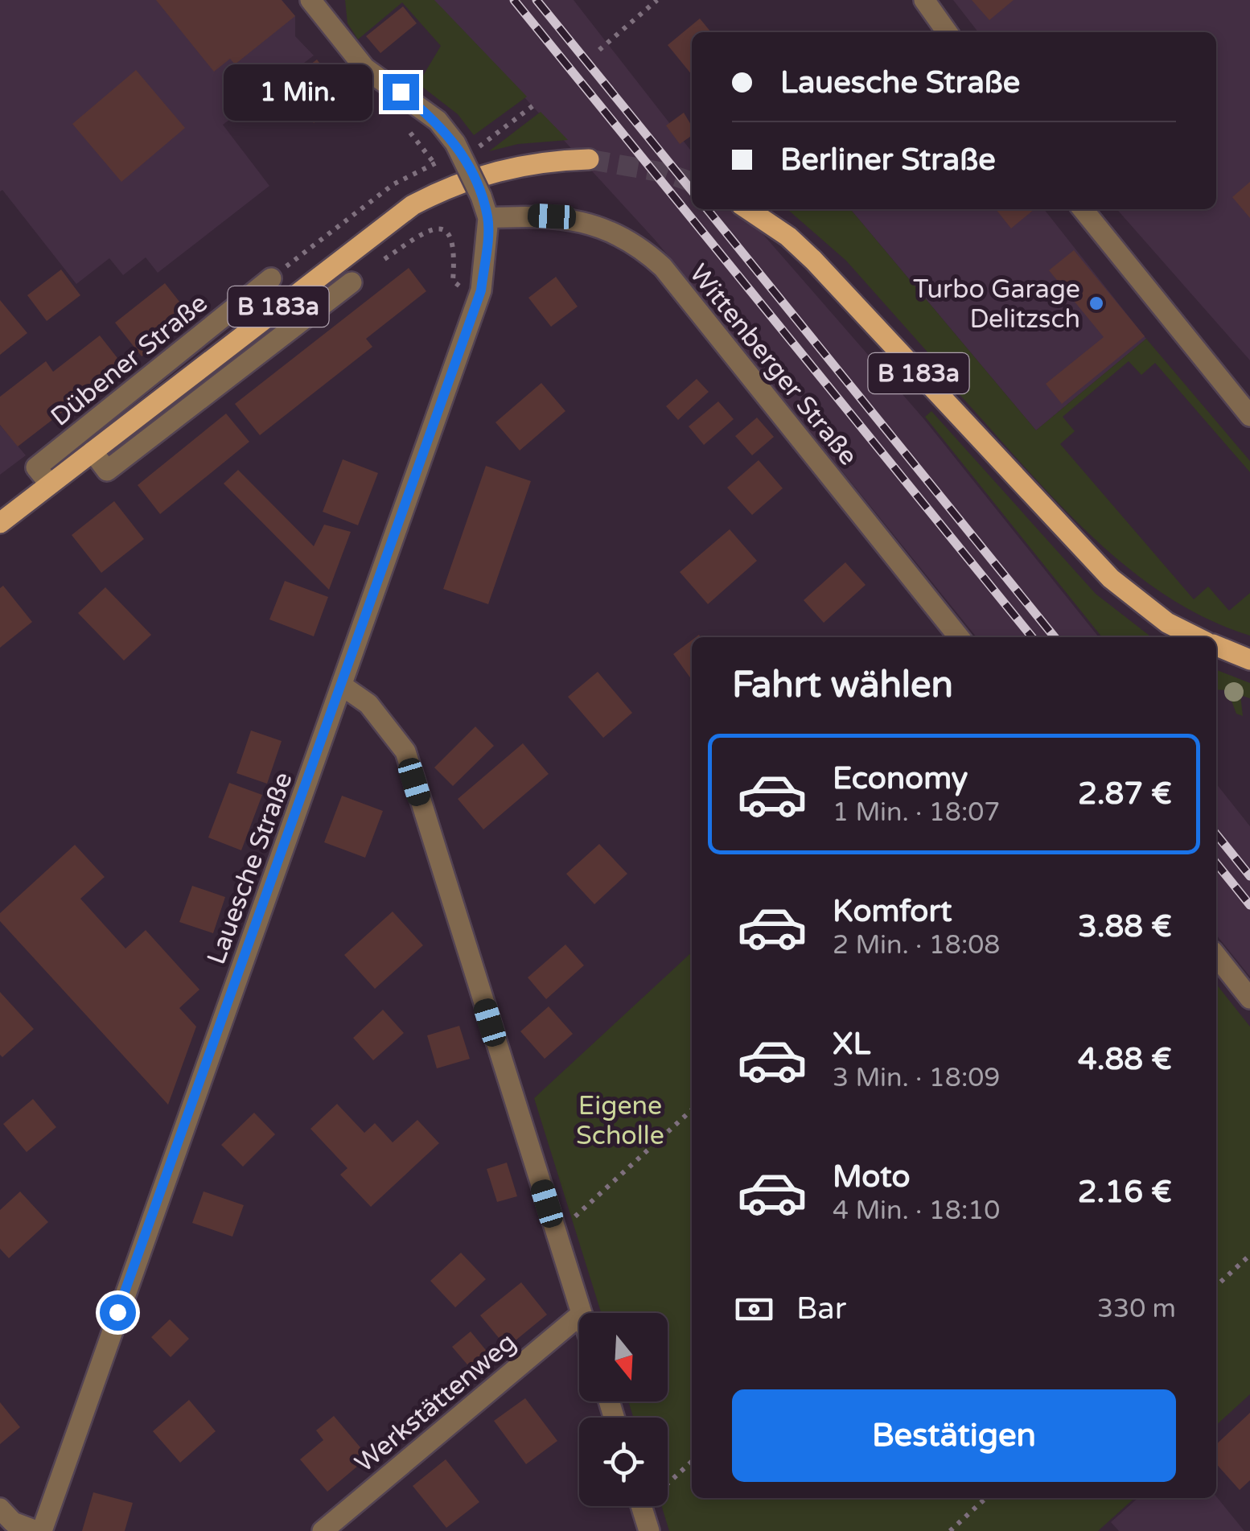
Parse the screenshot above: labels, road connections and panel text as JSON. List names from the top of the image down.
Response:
{
  "streets": {
    "main road": ["B 183a", "Dübener Straße"],
    "street": ["Wittenberger Straße", "Lauesche Straße", "Werkstättenweg"]
  },
  "crossings": [
    ["Wittenberger Straße", "Lauesche Straße"]
  ],
  "parks": ["Eigene Scholle"],
  "places": ["Turbo Garage Delitzsch"],
  "north": "bottom",
  "page": {
    "banner": ["Lauesche Straße", "Berliner Straße"],
    "bubble": "1 Min.",
    "heading": "Fahrt wählen",
    "list": [
      {
        "name": "Economy",
        "note": "1 Min. · 18:07",
        "value": "2.87 €"
      },
      {
        "name": "Komfort",
        "note": "2 Min. · 18:08",
        "value": "3.88 €"
      },
      {
        "name": "XL",
        "note": "3 Min. · 18:09",
        "value": "4.88 €"
      },
      {
        "name": "Moto",
        "note": "4 Min. · 18:10",
        "value": "2.16 €"
      }
    ],
    "pay": ["Bar", "330 m"],
    "buttons": "Bestätigen"
  }
}
